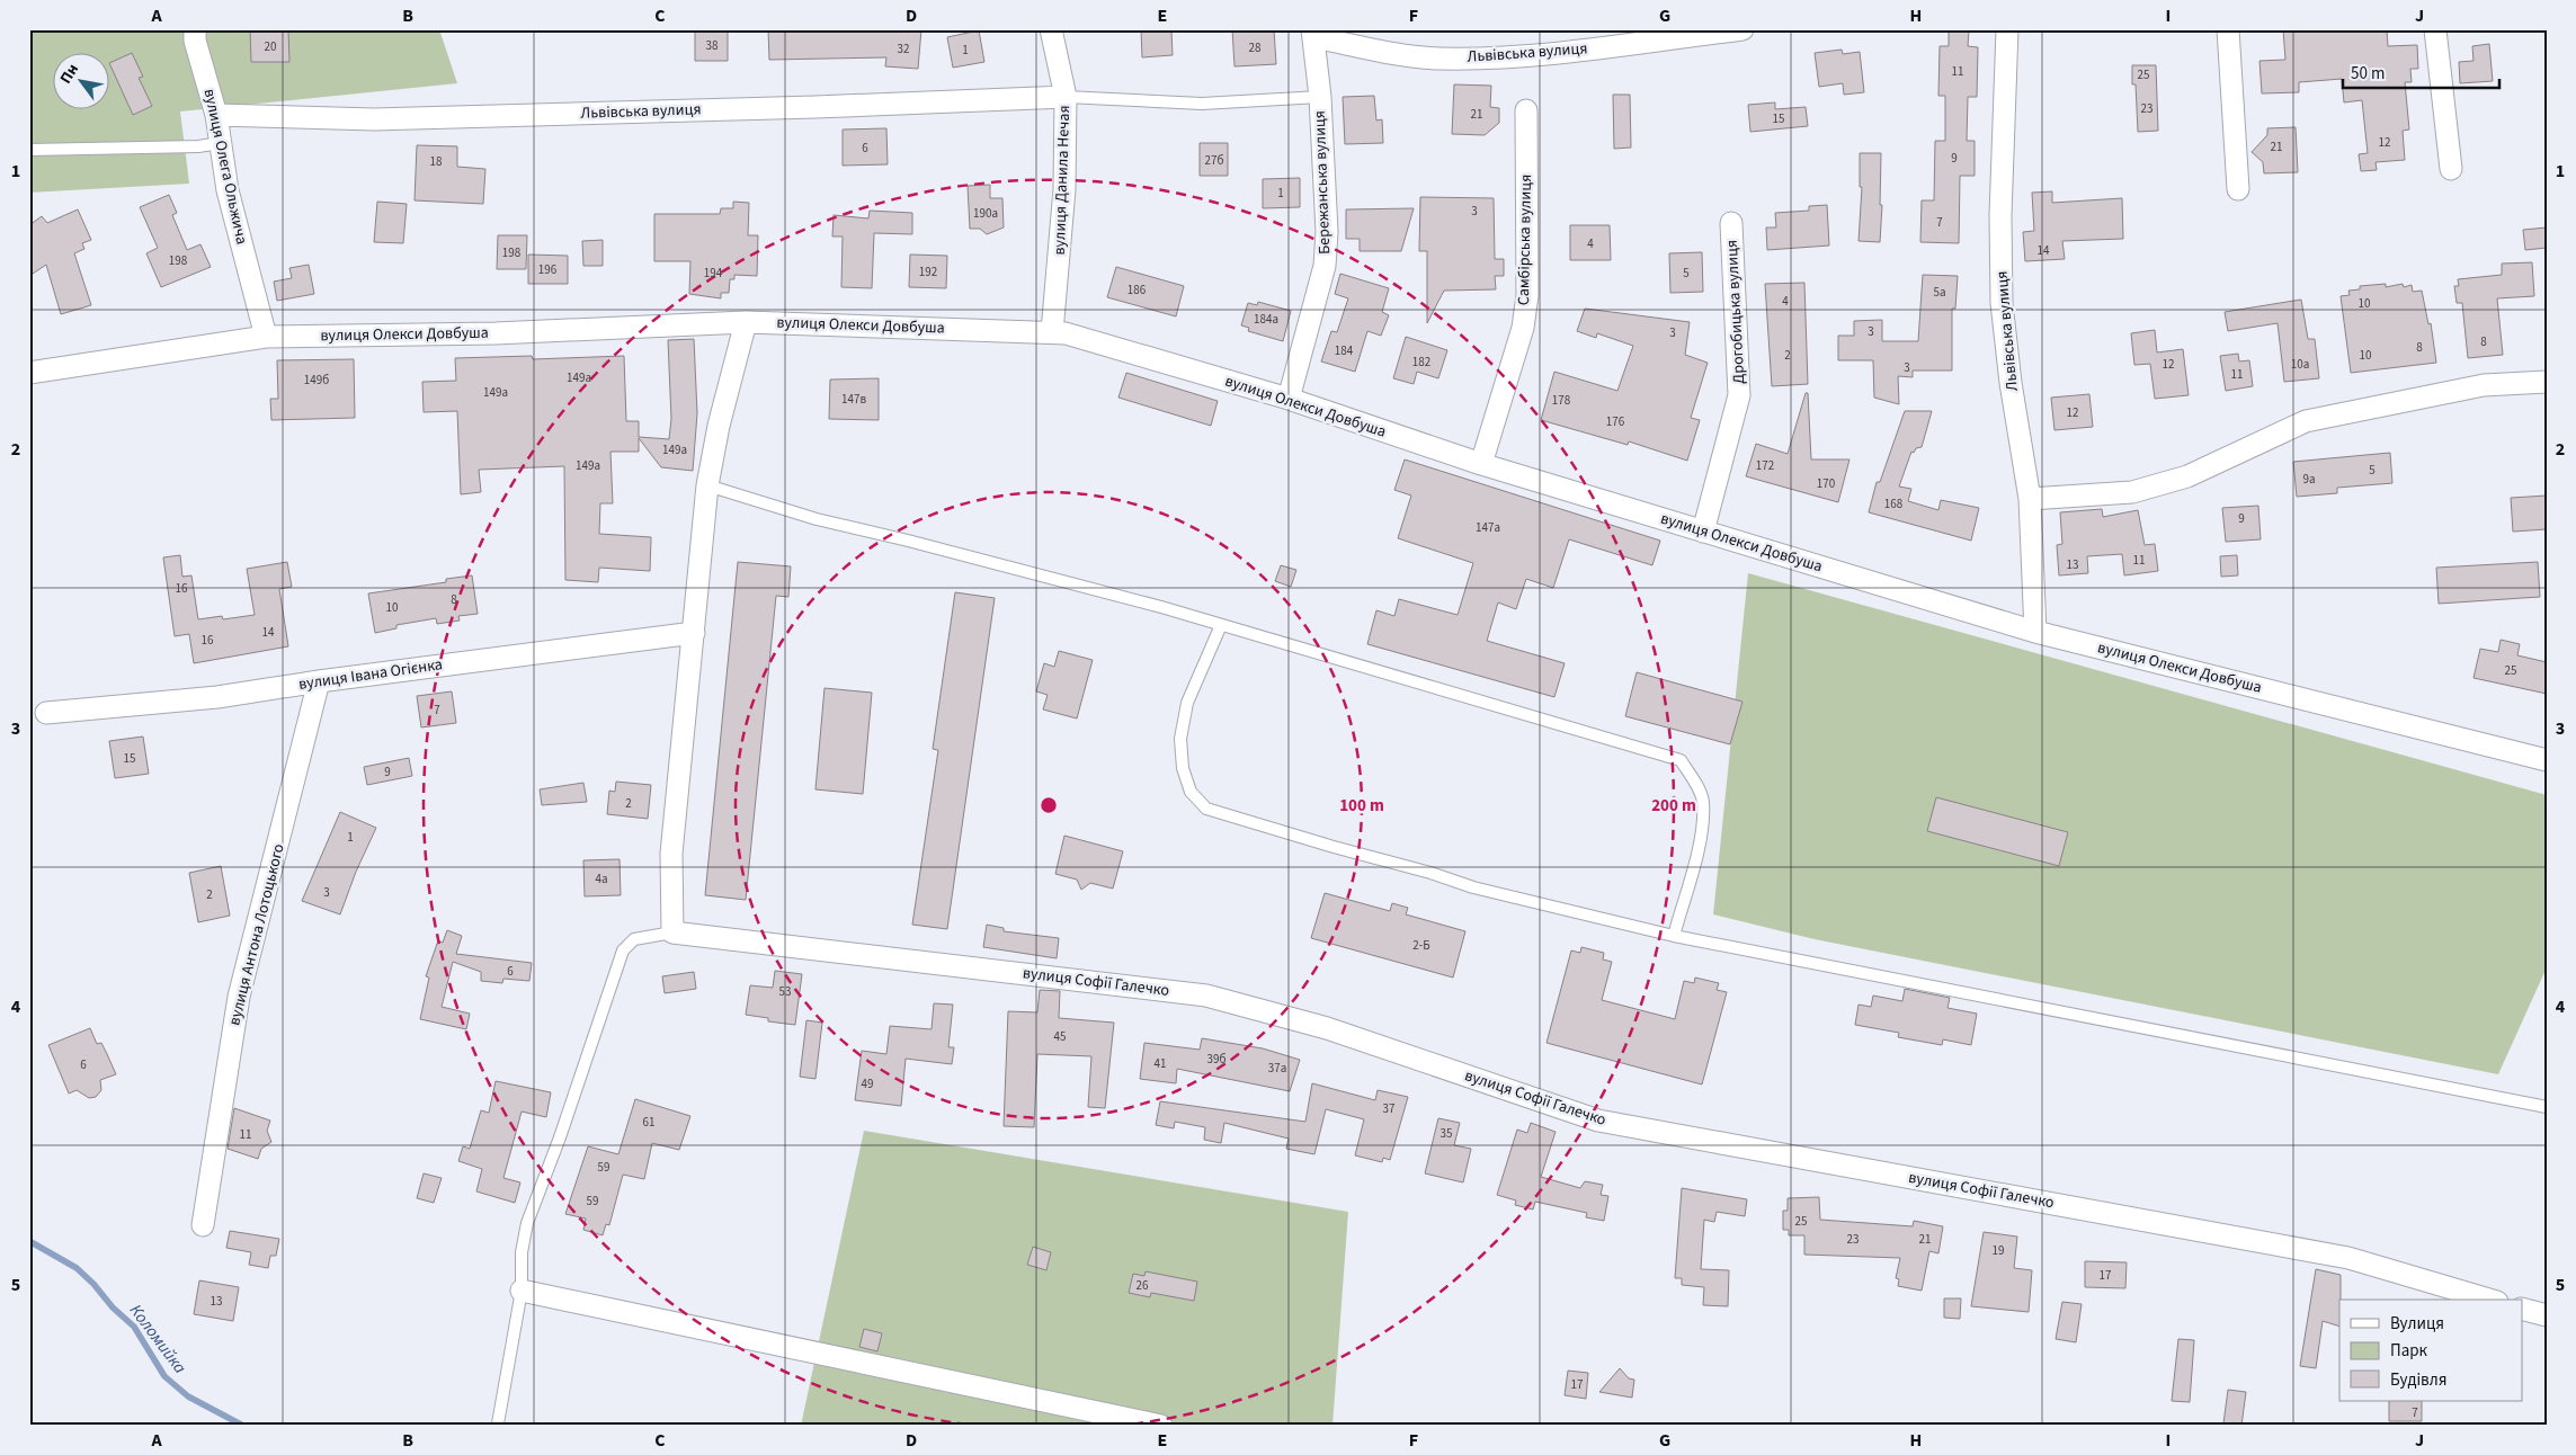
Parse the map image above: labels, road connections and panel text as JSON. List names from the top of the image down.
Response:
{
  "streets": {
    "street": [
      "Львівська вулиця",
      "вулиця Олега Ольжича",
      "вулиця Данила Нечая",
      "Бережанська вулиця",
      "Самбірська вулиця",
      "Дрогобицька вулиця",
      "вулиця Олекси Довбуша",
      "вулиця Івана Огієнка",
      "вулиця Антона Лотоцького",
      "вулиця Софії Галечко"
    ]
  },
  "crossings": [
    ["Львівська вулиця", "вулиця Олега Ольжича"],
    ["Львівська вулиця", "вулиця Данила Нечая"],
    ["Львівська вулиця", "Бережанська вулиця"],
    ["Львівська вулиця", "вулиця Олекси Довбуша"],
    ["вулиця Олега Ольжича", "вулиця Олекси Довбуша"],
    ["вулиця Данила Нечая", "вулиця Олекси Довбуша"],
    ["Бережанська вулиця", "вулиця Олекси Довбуша"],
    ["Самбірська вулиця", "вулиця Олекси Довбуша"],
    ["Дрогобицька вулиця", "вулиця Олекси Довбуша"],
    ["вулиця Івана Огієнка", "вулиця Антона Лотоцького"]
  ],
  "water": ["Коломийка"],
  "house_numbers": [
    "38",
    "20",
    "28",
    "32",
    "1",
    "11",
    "25",
    "23",
    "21",
    "15",
    "12",
    "21",
    "6",
    "9",
    "27б",
    "18",
    "1",
    "3",
    "190а",
    "7",
    "4",
    "14",
    "198",
    "198",
    "196",
    "192",
    "194",
    "5",
    "186",
    "5а",
    "4",
    "10",
    "184а",
    "3",
    "3",
    "8",
    "8",
    "184",
    "2",
    "10",
    "182",
    "12",
    "10а",
    "3",
    "11",
    "149а",
    "149б",
    "149а",
    "147в",
    "178",
    "12",
    "176",
    "149а",
    "149а",
    "172",
    "5",
    "9а",
    "170",
    "168",
    "9",
    "147а",
    "11",
    "13",
    "16",
    "8",
    "10",
    "14",
    "16",
    "25",
    "7",
    "15",
    "9",
    "2",
    "1",
    "4а",
    "3",
    "2",
    "2-Б",
    "6",
    "53",
    "45",
    "39б",
    "41",
    "6",
    "37а",
    "49",
    "37",
    "61",
    "35",
    "11",
    "59",
    "59",
    "25",
    "23",
    "21",
    "19",
    "17",
    "26",
    "13",
    "17",
    "7"
  ],
  "legend": ["Вулиця", "Парк", "Будівля"],
  "scale_bar": "50 m",
  "north": "top left",
  "grid": {
    "columns": [
      "A",
      "B",
      "C",
      "D",
      "E",
      "F",
      "G",
      "H",
      "I",
      "J"
    ],
    "rows": [
      "1",
      "2",
      "3",
      "4",
      "5"
    ]
  },
  "rings": ["100 m", "200 m"]
}
